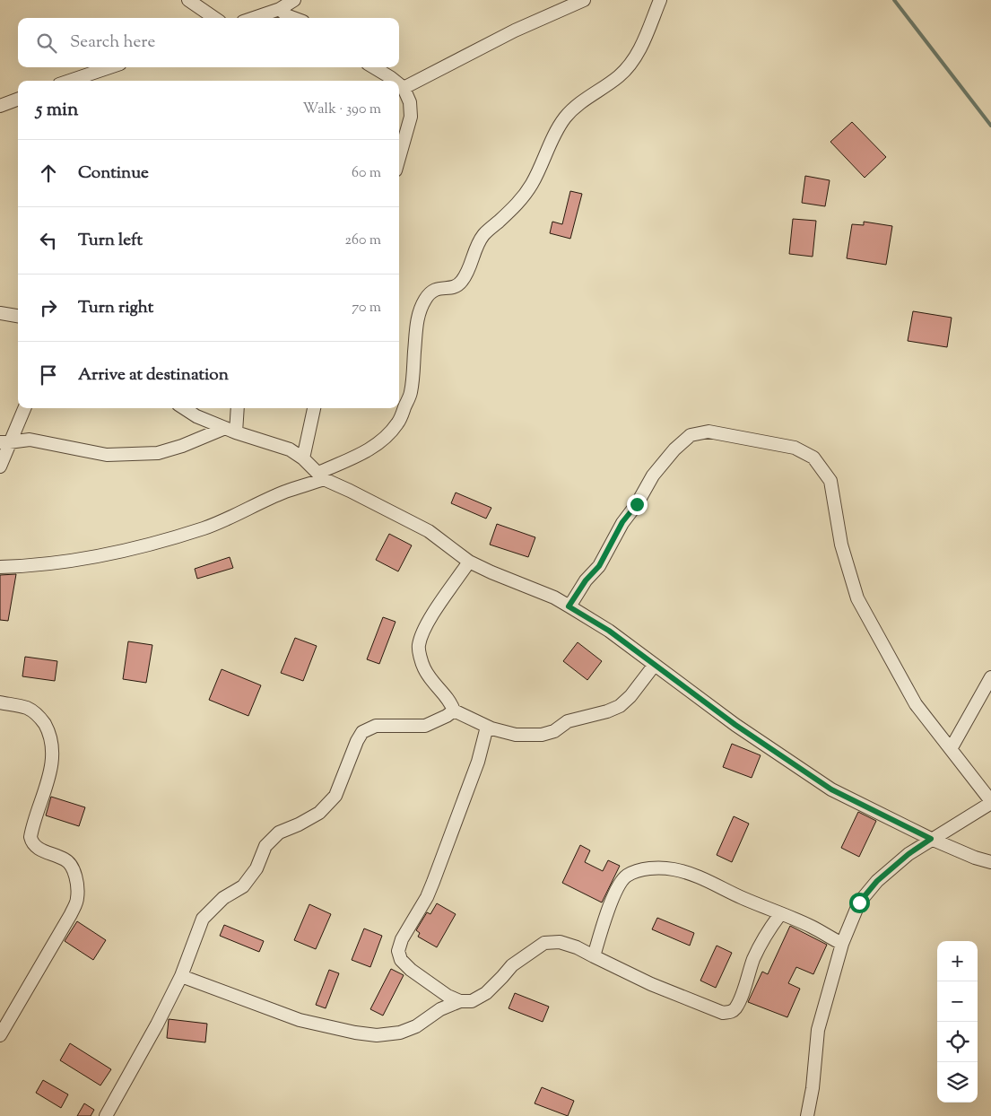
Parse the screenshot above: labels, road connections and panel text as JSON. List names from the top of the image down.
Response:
{
  "page": {
    "search": "Search here",
    "heading": ["5 min", "Walk · 390 m"],
    "list": [
      ["Continue", "60 m"],
      ["Turn left", "260 m"],
      ["Turn right", "70 m"],
      "Arrive at destination"
    ],
    "map_buttons": ["+", "−"]
  }
}
